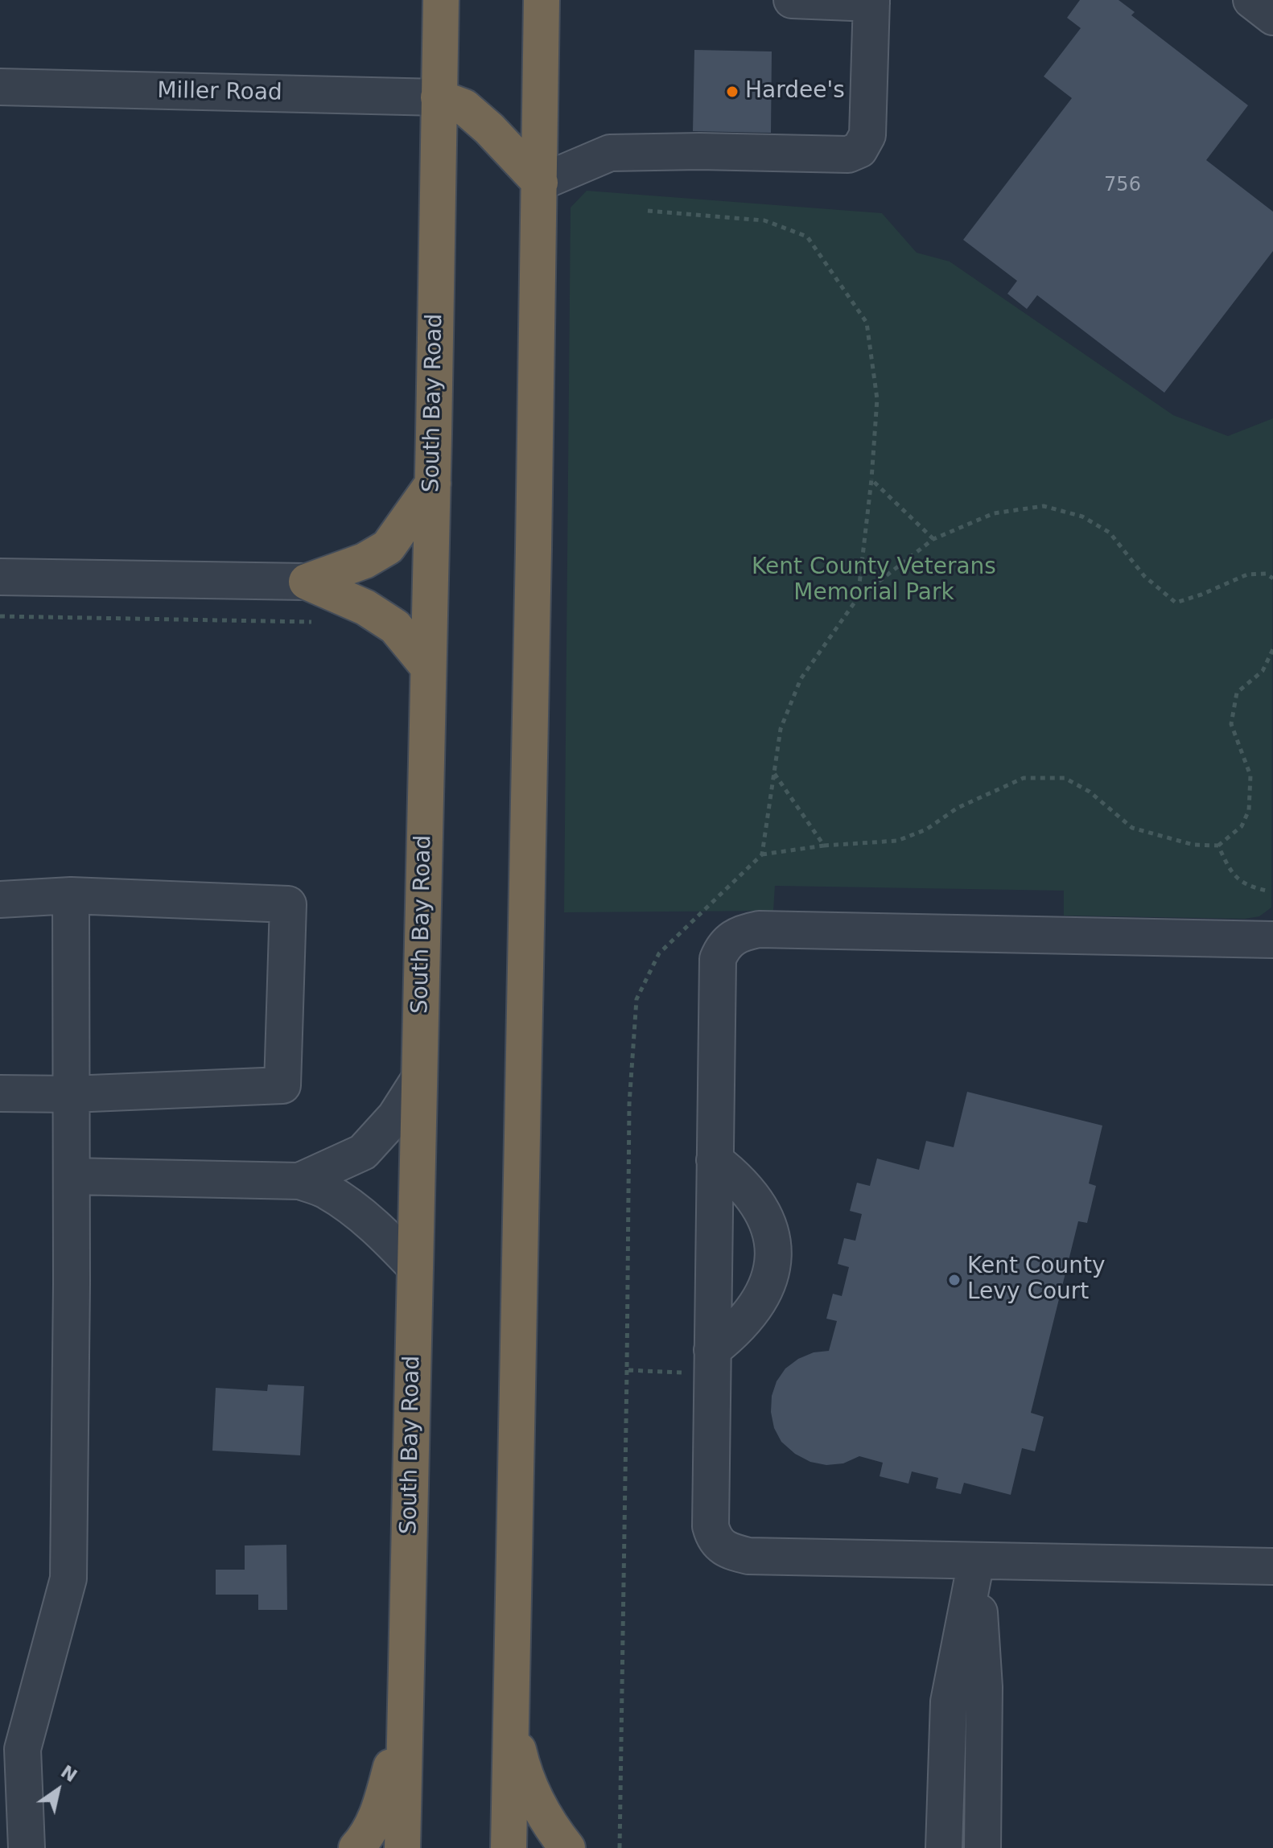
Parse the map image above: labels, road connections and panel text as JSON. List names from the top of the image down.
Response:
{
  "streets": {
    "highway": ["South Bay Road"],
    "street": ["Miller Road"]
  },
  "crossings": [
    ["Miller Road", "South Bay Road"]
  ],
  "parks": ["Kent County Veterans Memorial Park"],
  "places": ["Hardee's", "Kent County Levy Court"],
  "house_numbers": ["756"],
  "north": "top right"
}
